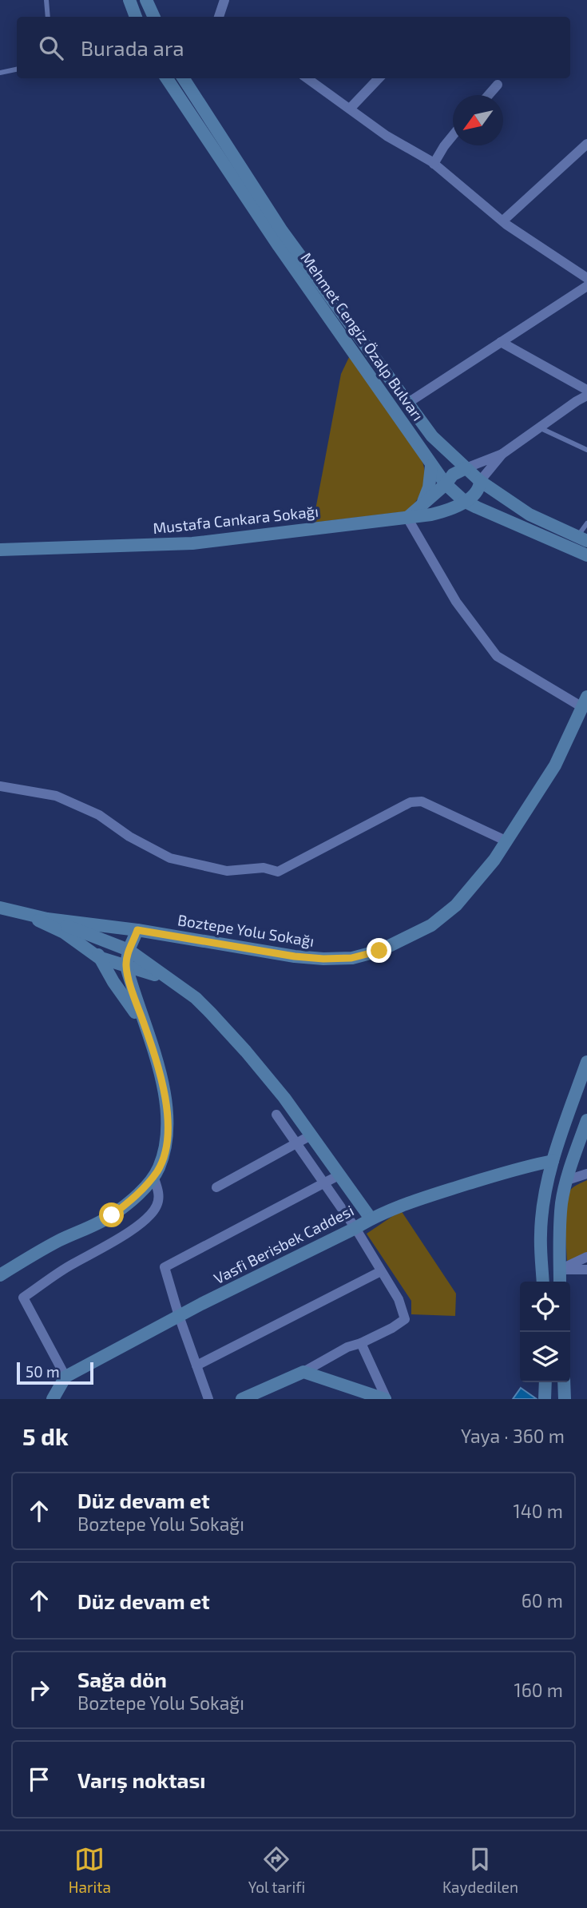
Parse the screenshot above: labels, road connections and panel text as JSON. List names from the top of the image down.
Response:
{
  "streets": {
    "street": [
      "Mehmet Cengiz Özalp Bulvarı",
      "Mustafa Cankara Sokağı",
      "Boztepe Yolu Sokağı",
      "Vasfi Berisbek Caddesi"
    ]
  },
  "crossings": [
    ["Mehmet Cengiz Özalp Bulvarı", "Mustafa Cankara Sokağı"]
  ],
  "scale_bar": "50 m",
  "north": "bottom left",
  "page": {
    "search": "Burada ara",
    "scale": "50 m",
    "heading": ["5 dk", "Yaya · 360 m"],
    "list": [
      ["Düz devam et", "Boztepe Yolu Sokağı", "140 m"],
      ["Düz devam et", "60 m"],
      ["Sağa dön", "Boztepe Yolu Sokağı", "160 m"],
      "Varış noktası"
    ],
    "nav": ["Harita", "Yol tarifi", "Kaydedilen"]
  }
}
